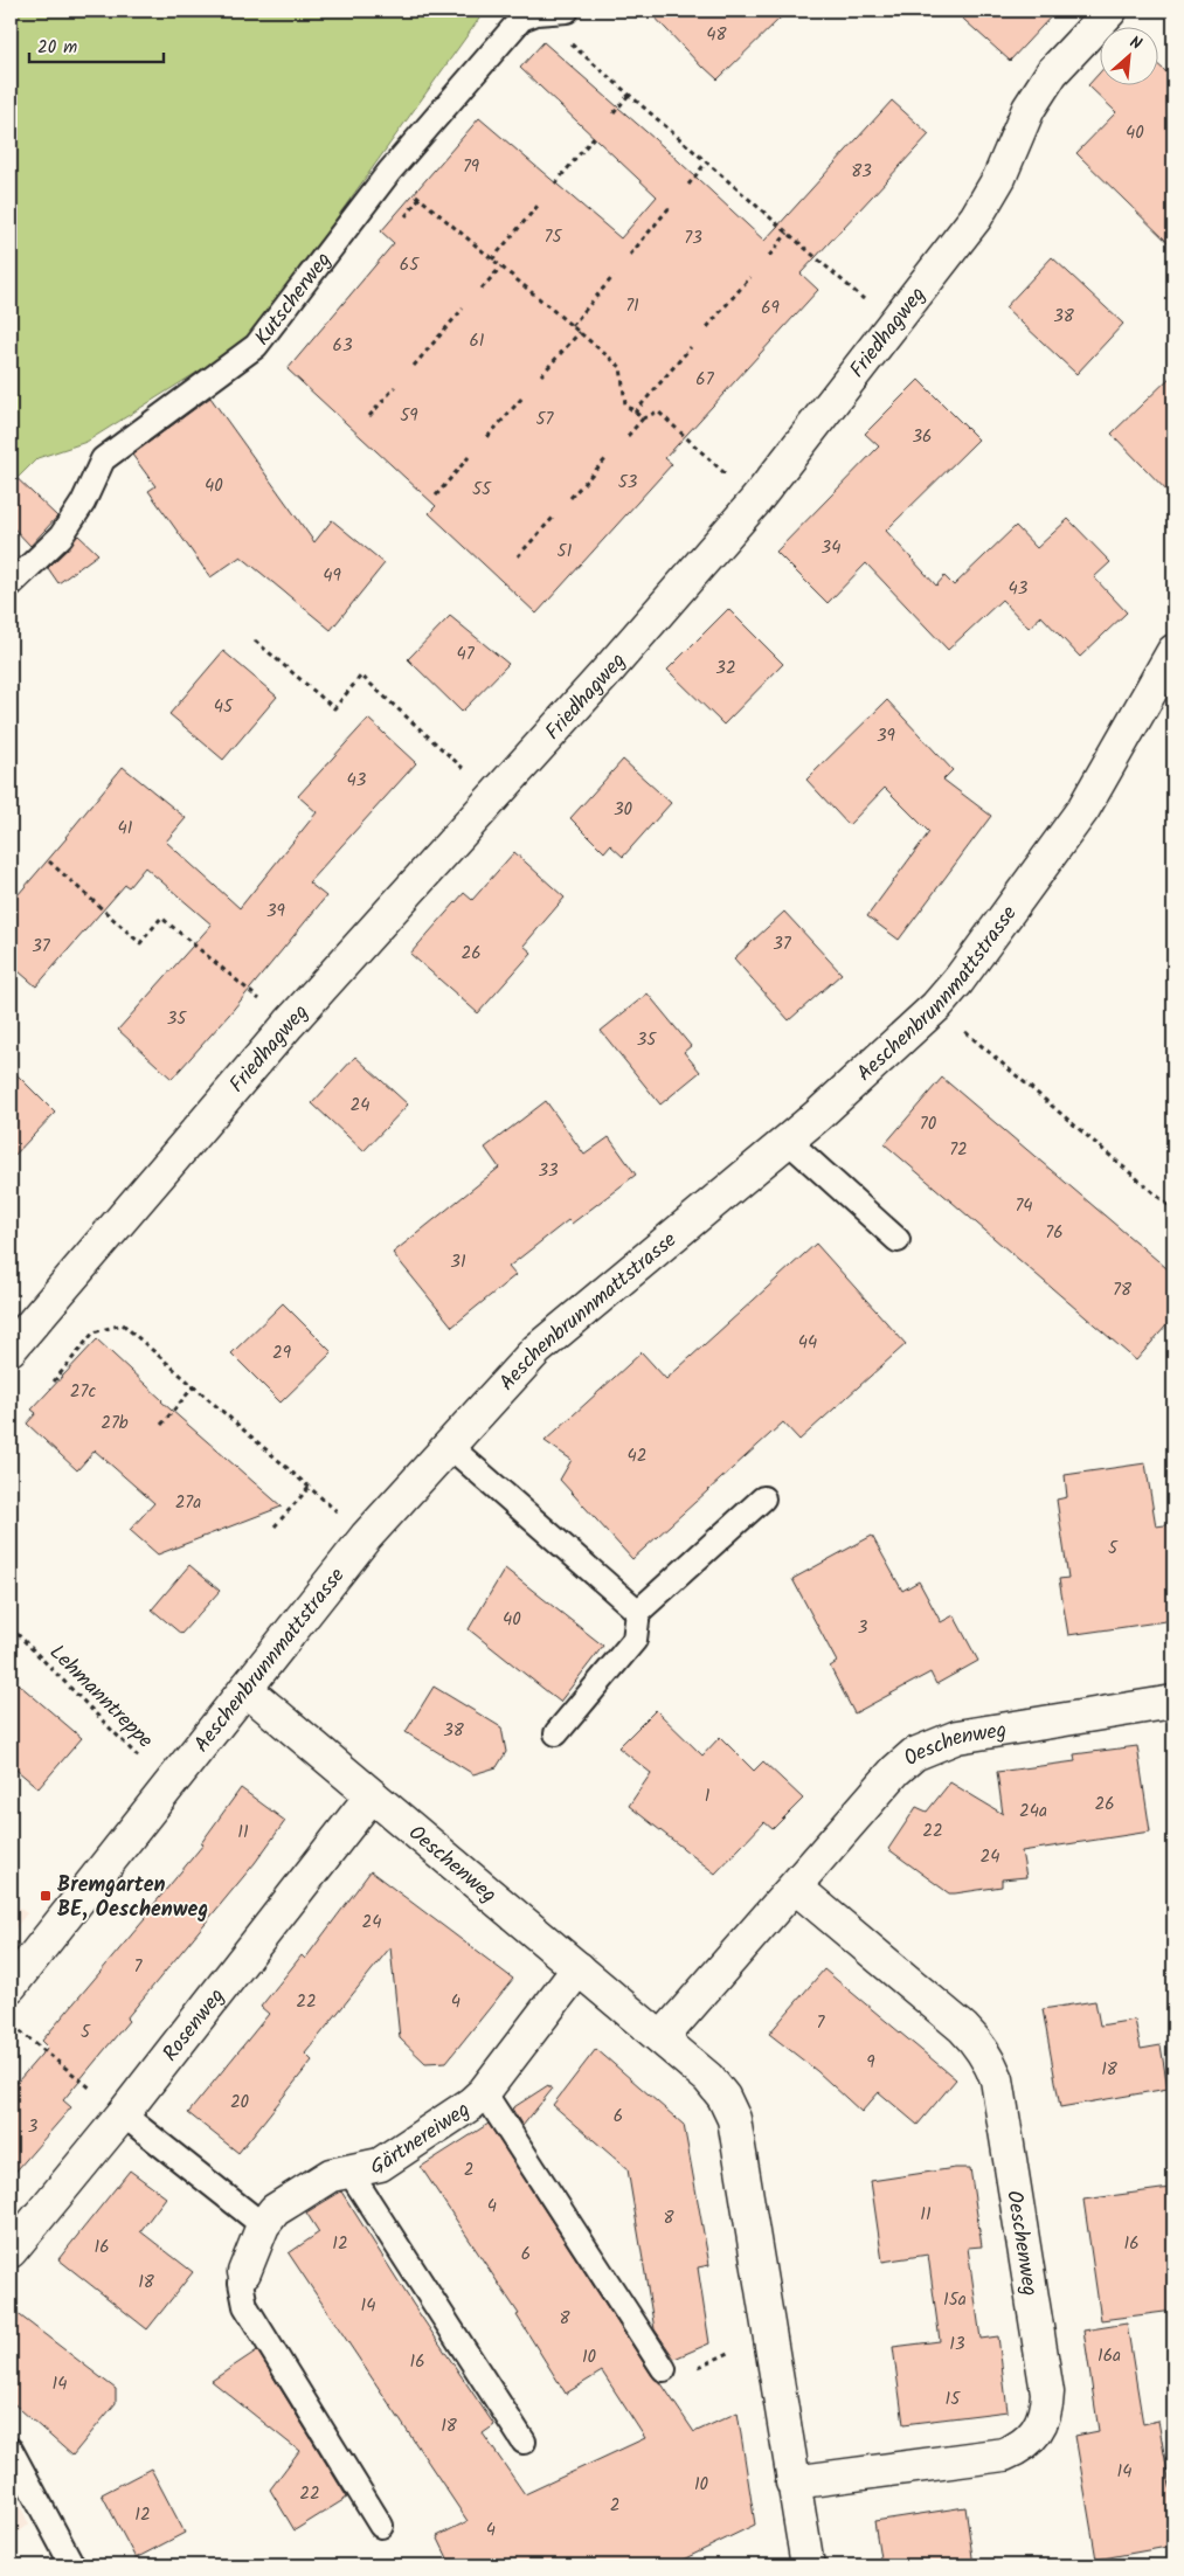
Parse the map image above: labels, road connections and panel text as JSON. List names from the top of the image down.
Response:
{
  "streets": {
    "street": [
      "Friedhagweg",
      "Aeschenbrunnmattstrasse",
      "Oeschenweg",
      "Rosenweg",
      "Gärtnereiweg"
    ],
    "lane": ["Kutscherweg"],
    "path": ["Lehmanntreppe"]
  },
  "crossings": [
    ["Aeschenbrunnmattstrasse", "Lehmanntreppe"],
    ["Aeschenbrunnmattstrasse", "Oeschenweg"],
    ["Oeschenweg", "Rosenweg"],
    ["Oeschenweg", "Gärtnereiweg"]
  ],
  "places": {
    "transit": ["Bremgarten BE, Oeschenweg"]
  },
  "house_numbers": [
    "48",
    "40",
    "79",
    "83",
    "75",
    "73",
    "65",
    "71",
    "69",
    "38",
    "61",
    "63",
    "67",
    "59",
    "57",
    "36",
    "53",
    "40",
    "55",
    "34",
    "51",
    "49",
    "43",
    "47",
    "32",
    "45",
    "39",
    "43",
    "30",
    "41",
    "39",
    "37",
    "37",
    "26",
    "35",
    "35",
    "24",
    "70",
    "72",
    "33",
    "74",
    "76",
    "31",
    "78",
    "44",
    "29",
    "27c",
    "27b",
    "42",
    "27a",
    "5",
    "40",
    "3",
    "38",
    "1",
    "26",
    "24a",
    "22",
    "11",
    "24",
    "24",
    "7",
    "22",
    "4",
    "7",
    "5",
    "9",
    "18",
    "20",
    "6",
    "3",
    "2",
    "4",
    "11",
    "8",
    "12",
    "16",
    "16",
    "6",
    "18",
    "15a",
    "14",
    "8",
    "13",
    "16a",
    "10",
    "16",
    "14",
    "15",
    "18",
    "14",
    "10",
    "22",
    "2",
    "12",
    "4"
  ],
  "scale_bar": "20 m",
  "north": "top right"
}
